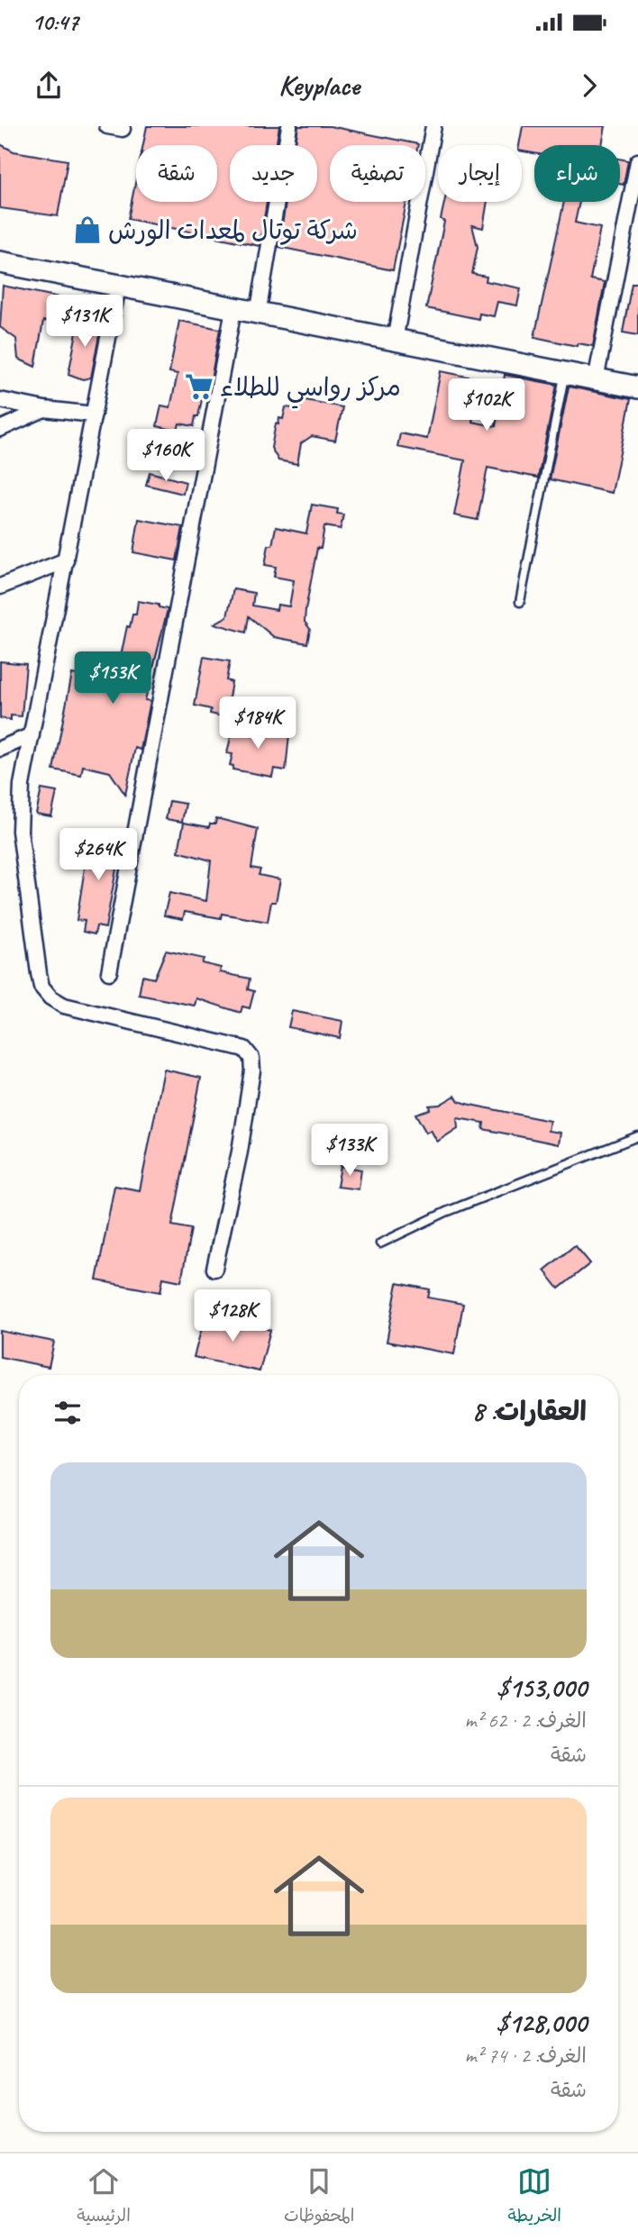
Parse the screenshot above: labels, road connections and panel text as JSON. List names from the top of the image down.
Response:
{
  "places": {
    "shop": ["شركة توتال لمعدات الورش"],
    "supermarket": ["مركز رواسي للطلاء"]
  },
  "page": {
    "status": "10:47",
    "header": "Keyplace",
    "chip": [
      "شراء",
      "إيجار",
      "تصفية",
      "جديد",
      "شقة"
    ],
    "price": [
      "$131K",
      "$102K",
      "$160K",
      "$153K",
      "$184K",
      "$264K",
      "$133K",
      "$128K"
    ],
    "heading": "العقارات: 8",
    "list": [
      {
        "name": "$153,000",
        "note": "الغرف: 2 · 62 m² · شقة"
      },
      {
        "name": "$128,000",
        "note": "الغرف: 2 · 74 m² · شقة"
      }
    ],
    "tabs": ["الخريطة", "المحفوظات", "الرئيسية"]
  }
}
